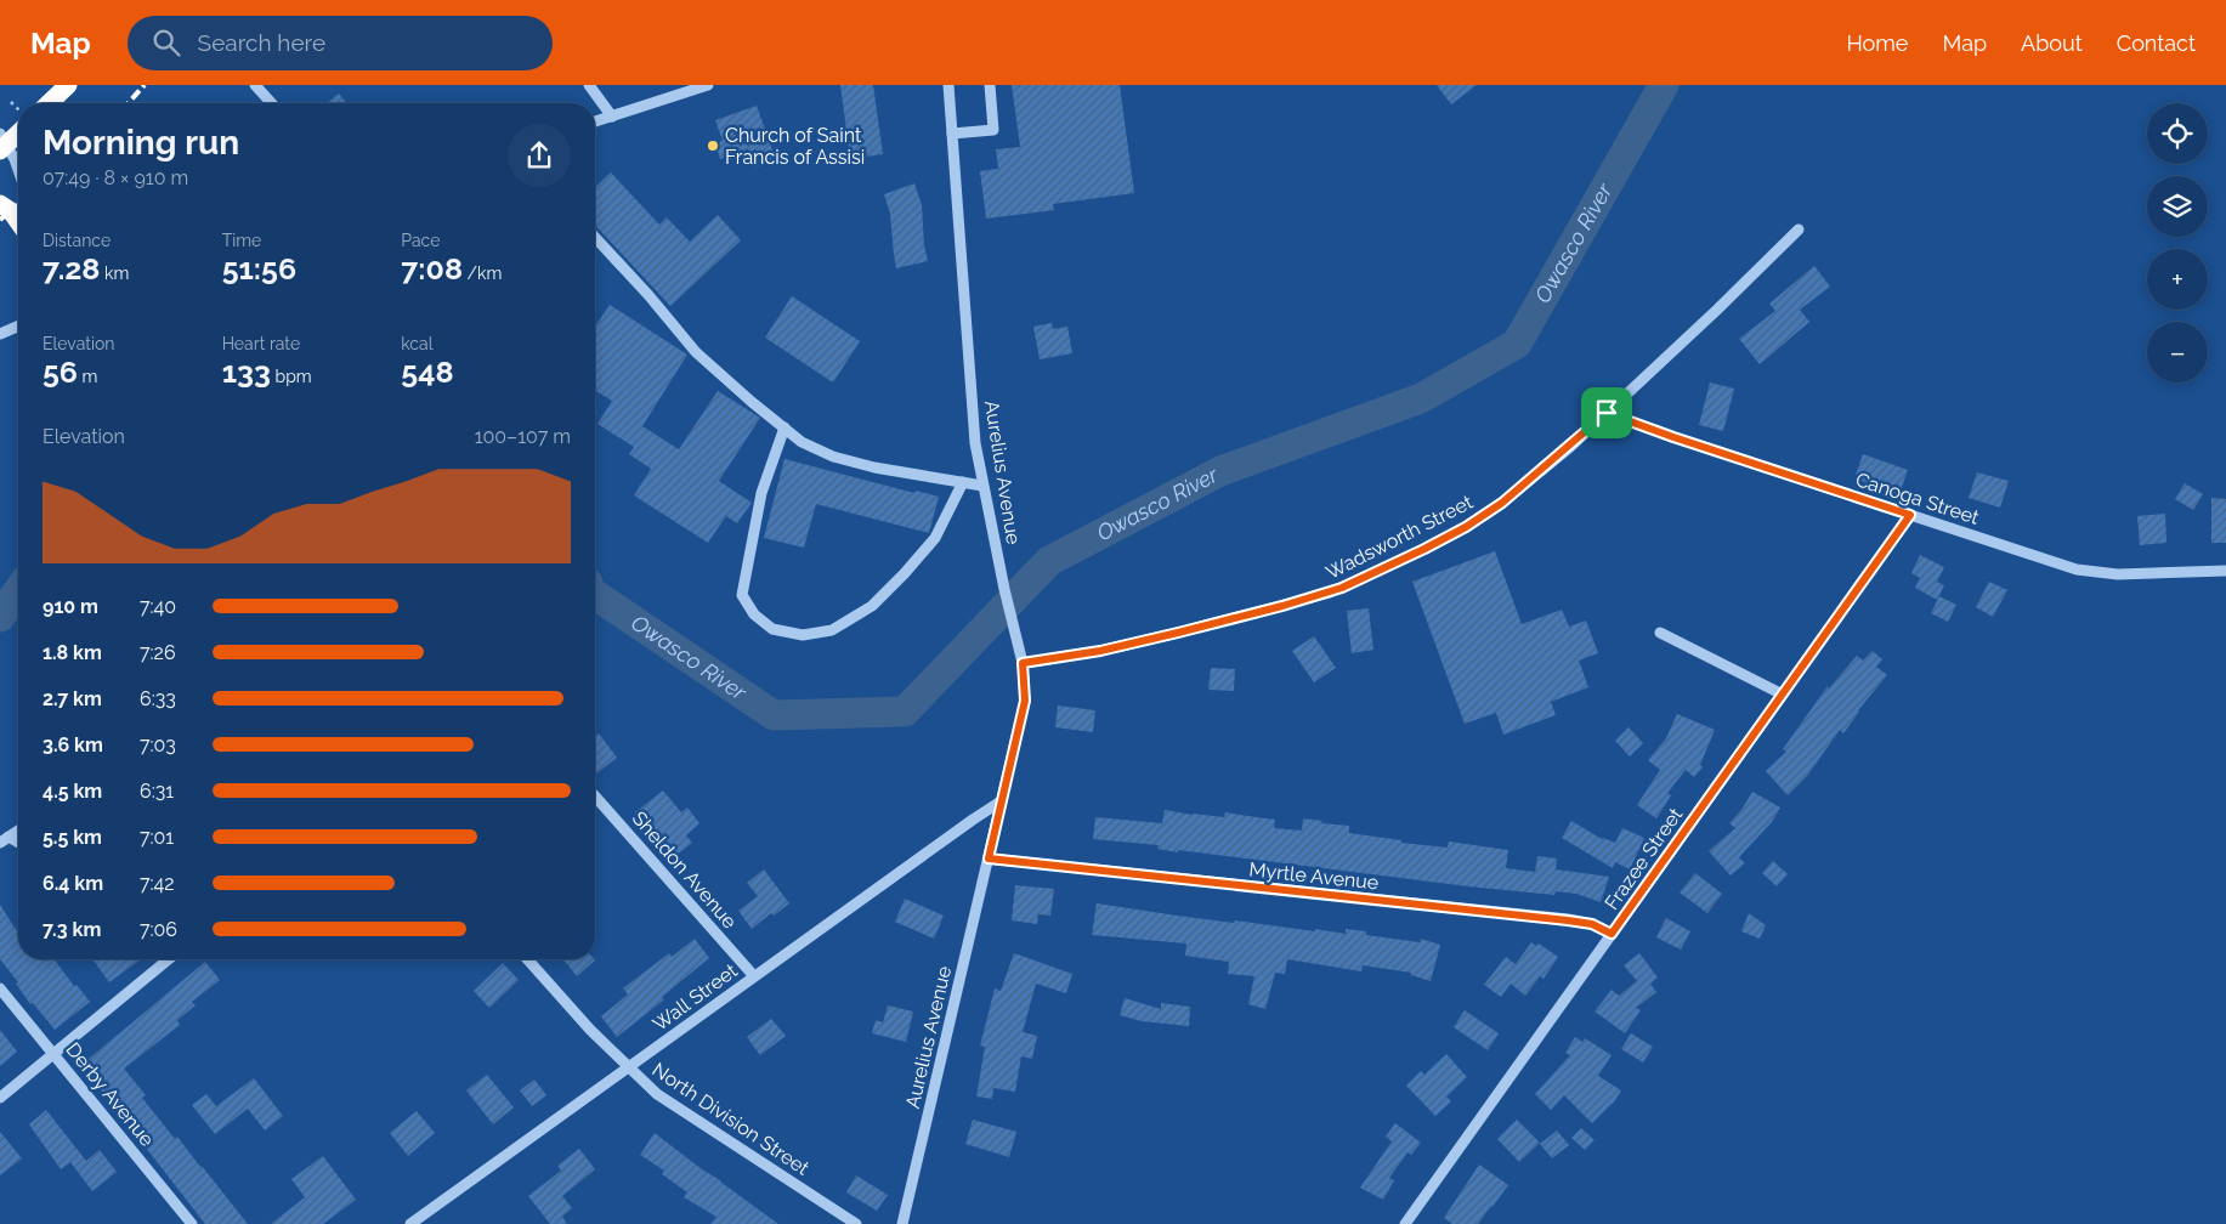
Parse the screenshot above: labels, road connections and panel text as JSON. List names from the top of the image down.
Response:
{
  "streets": {
    "street": [
      "Aurelius Avenue",
      "Canoga Street",
      "Wadsworth Street",
      "Frazee Street",
      "Sheldon Avenue",
      "Myrtle Avenue",
      "Wall Street",
      "Derby Avenue",
      "North Division Street"
    ]
  },
  "crossings": [
    ["Aurelius Avenue", "Wadsworth Street"],
    ["Aurelius Avenue", "Myrtle Avenue"],
    ["Aurelius Avenue", "Wall Street"],
    ["Canoga Street", "Wadsworth Street"],
    ["Canoga Street", "Frazee Street"],
    ["Frazee Street", "Myrtle Avenue"],
    ["Sheldon Avenue", "Wall Street"],
    ["Wall Street", "North Division Street"]
  ],
  "water": ["Owasco River"],
  "places": ["Church of Saint Francis of Assisi"],
  "page": {
    "header": "Map",
    "search": "Search here",
    "nav": [
      "Home",
      "Map",
      "About",
      "Contact"
    ],
    "map_buttons": ["+", "−"],
    "heading": ["Morning run", "07:49 · 8 × 910 m"],
    "stats": [
      ["Distance", "7.28 km"],
      ["Time", "51:56"],
      ["Pace", "7:08 /km"],
      ["Elevation", "56 m"],
      ["Heart rate", "133 bpm"],
      ["kcal", "548"]
    ],
    "chart": ["Elevation", "100–107 m"],
    "list": [
      {
        "name": "910 m",
        "note": "7:40"
      },
      {
        "name": "1.8 km",
        "note": "7:26"
      },
      {
        "name": "2.7 km",
        "note": "6:33"
      },
      {
        "name": "3.6 km",
        "note": "7:03"
      },
      {
        "name": "4.5 km",
        "note": "6:31"
      },
      {
        "name": "5.5 km",
        "note": "7:01"
      },
      {
        "name": "6.4 km",
        "note": "7:42"
      },
      {
        "name": "7.3 km",
        "note": "7:06"
      }
    ]
  }
}
